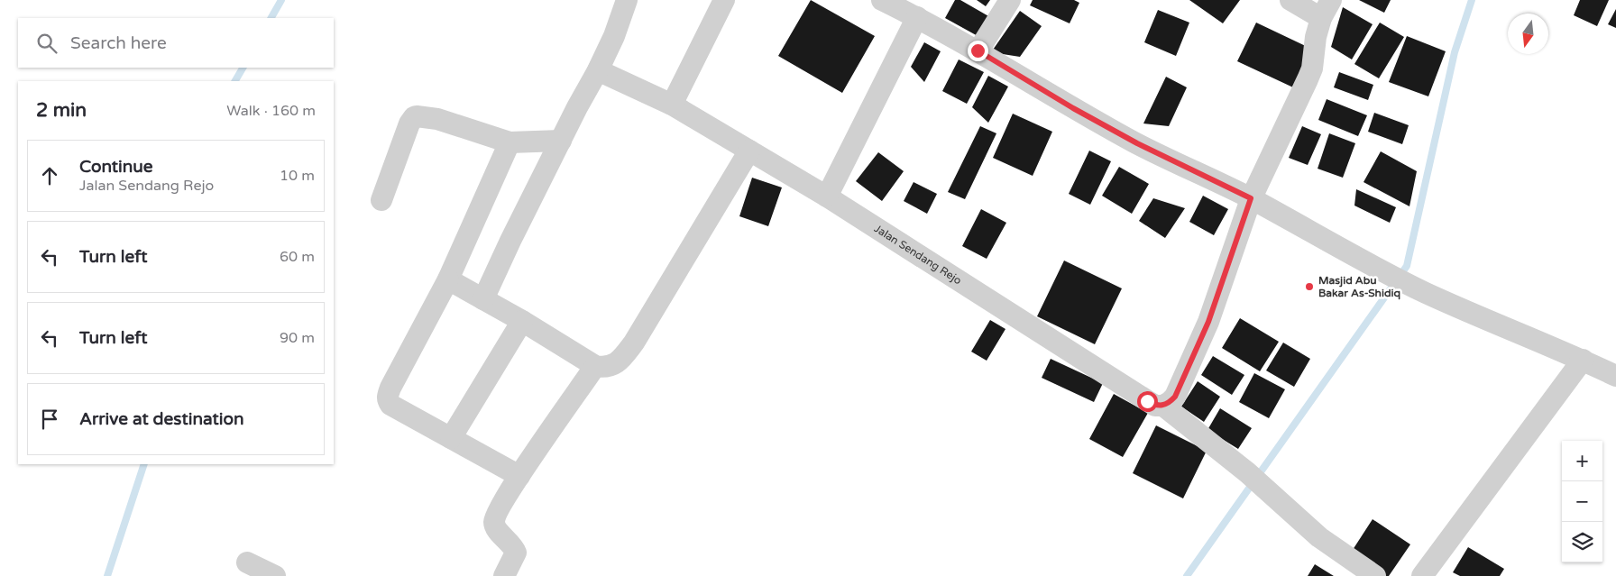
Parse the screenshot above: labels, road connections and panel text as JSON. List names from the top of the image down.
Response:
{
  "streets": {
    "street": ["Jalan Sendang Rejo"]
  },
  "places": ["Masjid Abu Bakar As-Shidiq"],
  "north": "bottom",
  "page": {
    "search": "Search here",
    "heading": ["2 min", "Walk · 160 m"],
    "list": [
      ["Continue", "Jalan Sendang Rejo", "10 m"],
      ["Turn left", "60 m"],
      ["Turn left", "90 m"],
      "Arrive at destination"
    ],
    "map_buttons": ["+", "−"]
  }
}
